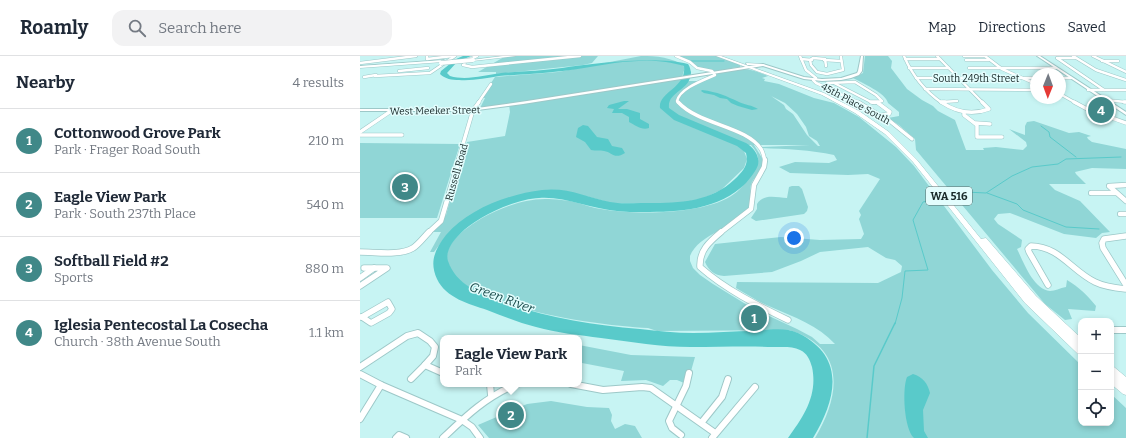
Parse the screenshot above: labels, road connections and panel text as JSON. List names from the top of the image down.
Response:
{
  "streets": {
    "highway": ["WA 516"],
    "main road": ["West Meeker Street"],
    "street": ["South 249th Street", "45th Place South", "Russell Road"]
  },
  "crossings": [
    ["West Meeker Street", "Russell Road"],
    ["West Meeker Street", "WA 516"]
  ],
  "water": ["Green River"],
  "north": "bottom",
  "page": {
    "header": "Roamly",
    "search": "Search here",
    "nav": ["Map", "Directions", "Saved"],
    "heading": ["Nearby", "4 results"],
    "pins": [
      "4",
      "3",
      "1",
      "2"
    ],
    "list": [
      {
        "mark": "1",
        "name": "Cottonwood Grove Park",
        "note": "Park · Frager Road South",
        "value": "210 m"
      },
      {
        "mark": "2",
        "name": "Eagle View Park",
        "note": "Park · South 237th Place",
        "value": "540 m"
      },
      {
        "mark": "3",
        "name": "Softball Field #2",
        "note": "Sports",
        "value": "880 m"
      },
      {
        "mark": "4",
        "name": "Iglesia Pentecostal La Cosecha",
        "note": "Church · 38th Avenue South",
        "value": "1.1 km"
      }
    ],
    "map_buttons": ["+", "−"],
    "popup": ["Eagle View Park", "Park"]
  }
}
